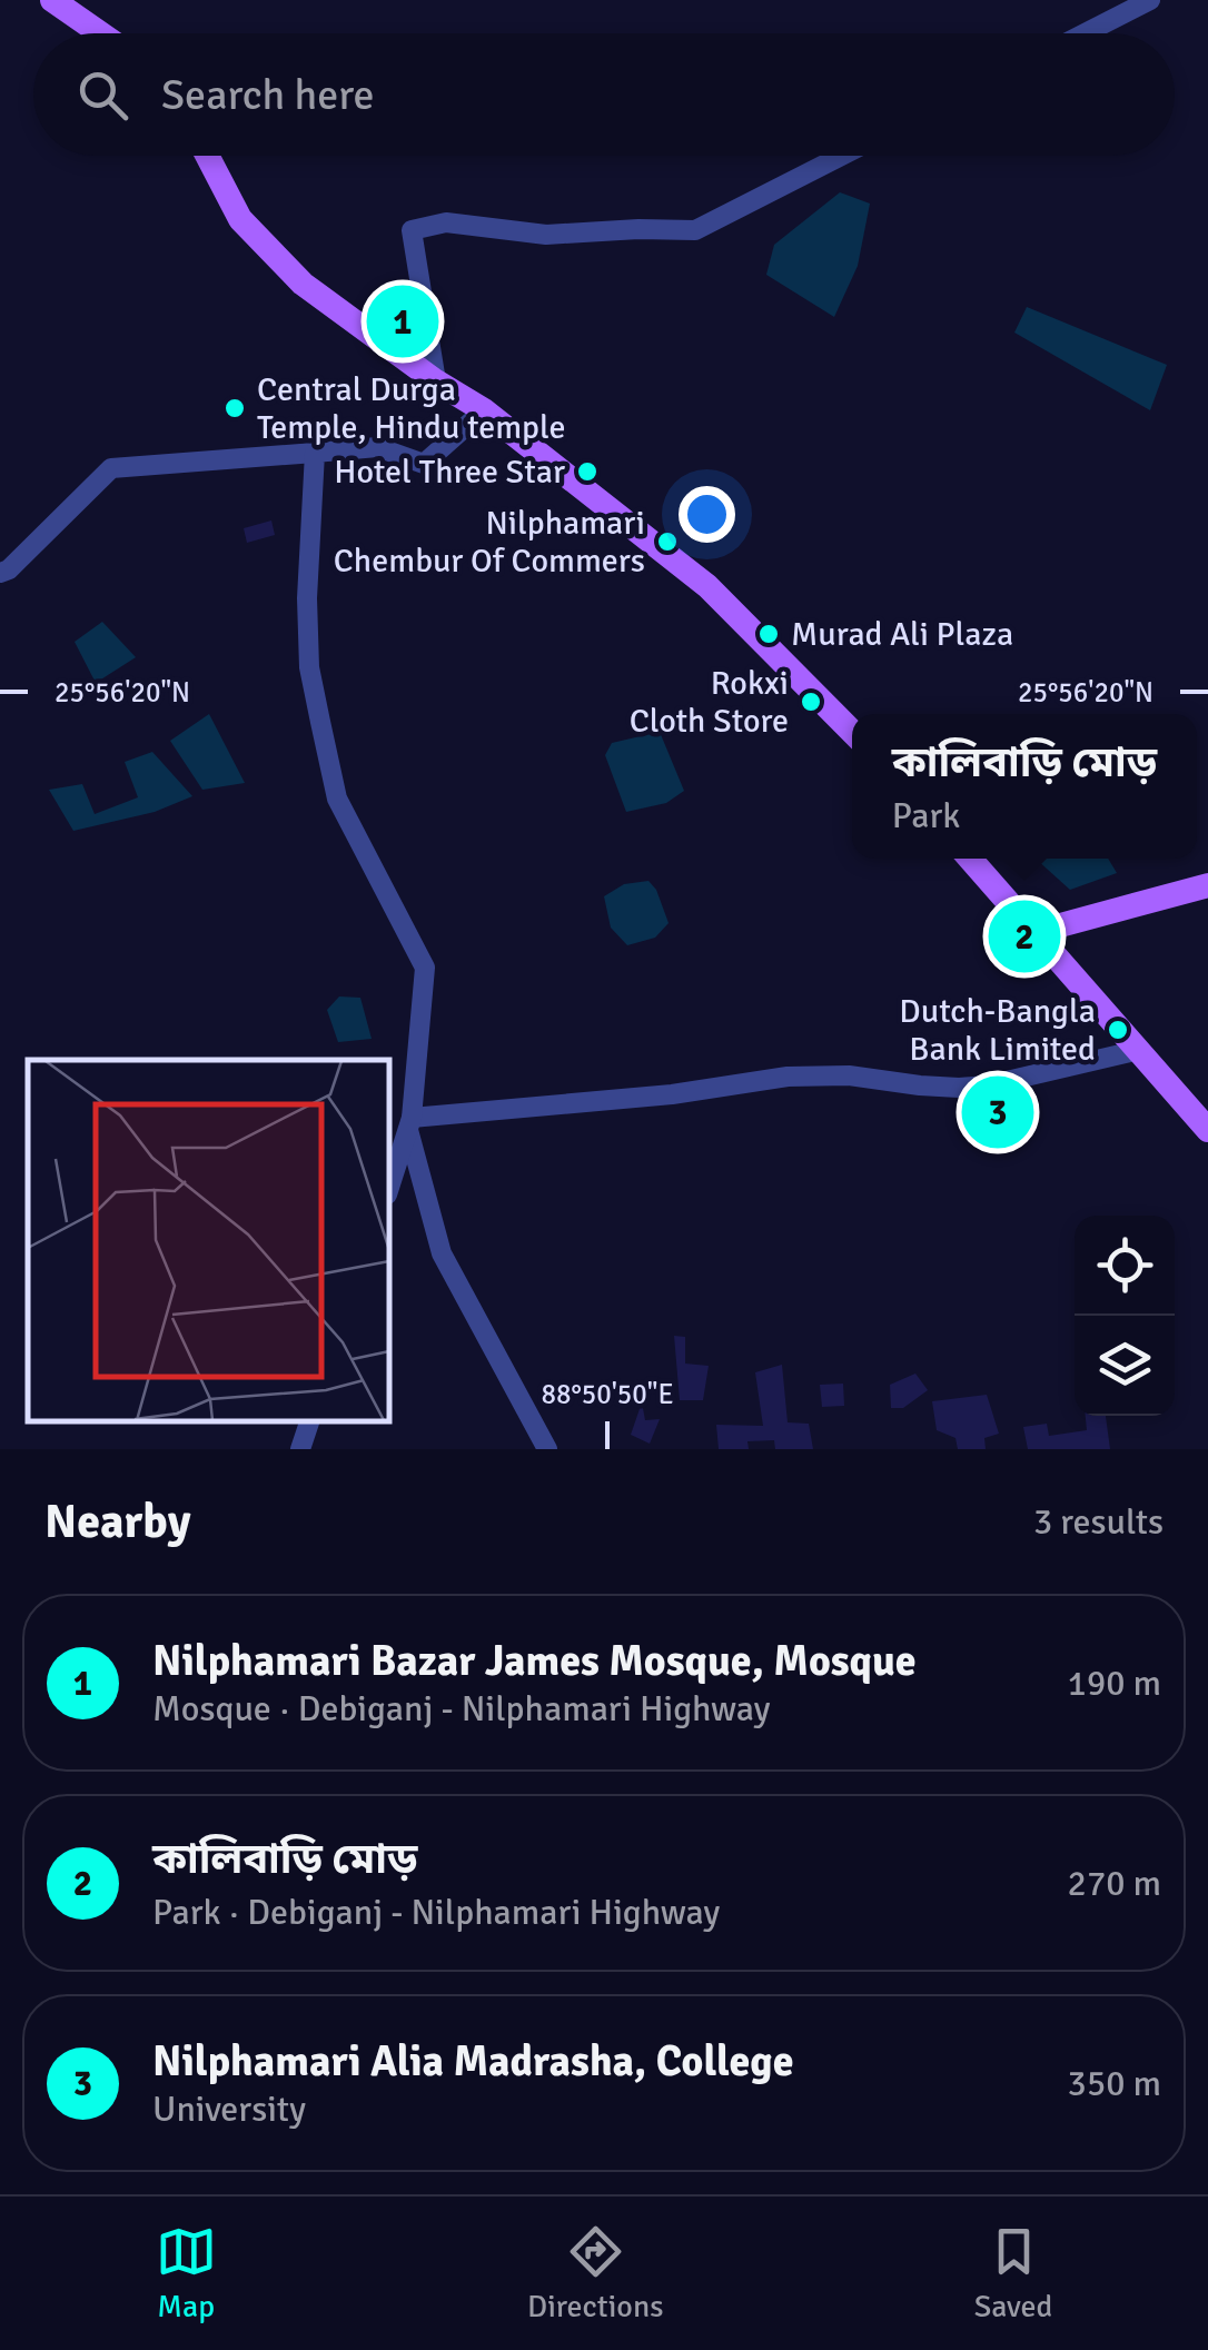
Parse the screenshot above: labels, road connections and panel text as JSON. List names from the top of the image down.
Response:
{
  "places": [
    "Central Durga Temple, Hindu temple",
    "Hotel Three Star",
    "Nilphamari Chembur Of Commers",
    "Murad Ali Plaza",
    "Rokxi Cloth Store",
    "Dutch-Bangla Bank Limited"
  ],
  "page": {
    "search": "Search here",
    "pins": ["1", "2", "3"],
    "popup": ["কালিবাড়ি মোড়", "Park"],
    "heading": ["Nearby", "3 results"],
    "list": [
      {
        "mark": "1",
        "name": "Nilphamari Bazar James Mosque, Mosque",
        "note": "Mosque · Debiganj - Nilphamari Highway",
        "value": "190 m"
      },
      {
        "mark": "2",
        "name": "কালিবাড়ি মোড়",
        "note": "Park · Debiganj - Nilphamari Highway",
        "value": "270 m"
      },
      {
        "mark": "3",
        "name": "Nilphamari Alia Madrasha, College",
        "note": "University",
        "value": "350 m"
      }
    ],
    "nav": ["Map", "Directions", "Saved"]
  },
  "coordinates": ["25°56'20\"N", "88°50'50\"E"]
}
